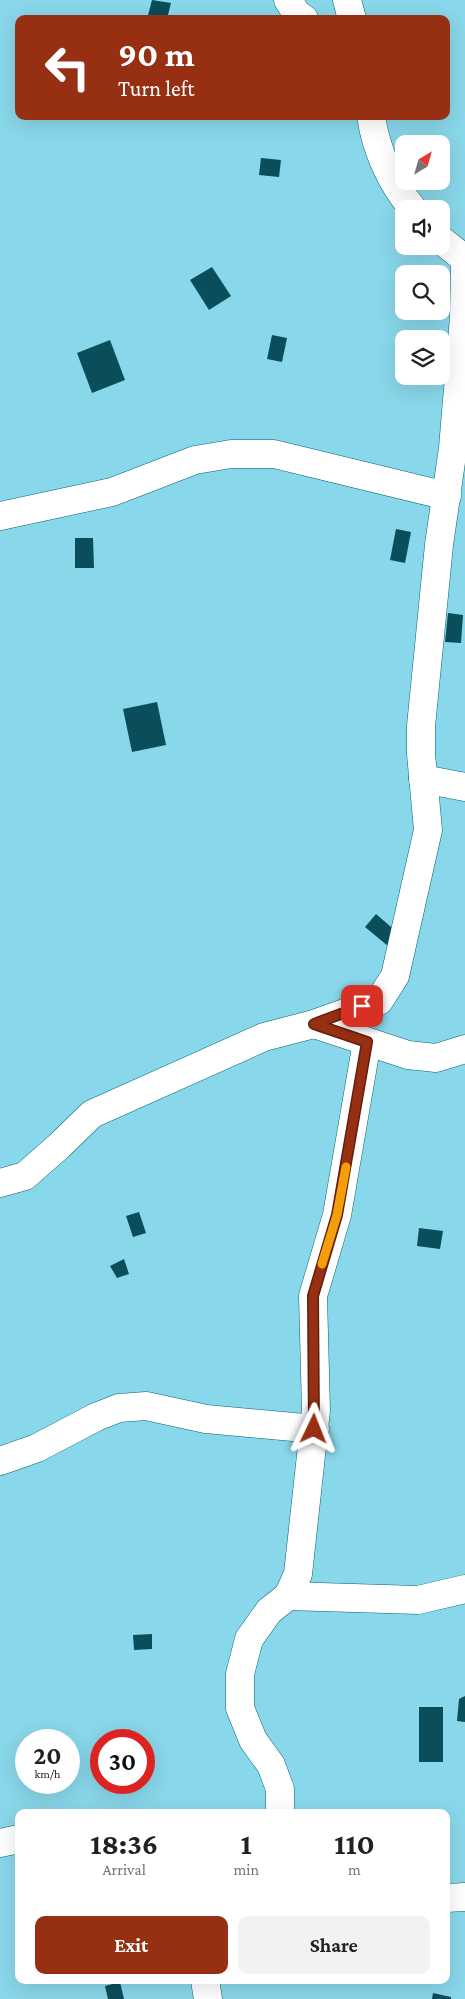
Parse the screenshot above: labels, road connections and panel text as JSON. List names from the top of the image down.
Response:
{
  "north": "top right",
  "page": {
    "turn": ["90 m", "Turn left"],
    "speed": "20 km/h",
    "limit": "30",
    "eta": [
      "18:36",
      "Arrival",
      "1",
      "min",
      "110",
      "m"
    ],
    "buttons": ["Exit", "Share"]
  }
}
